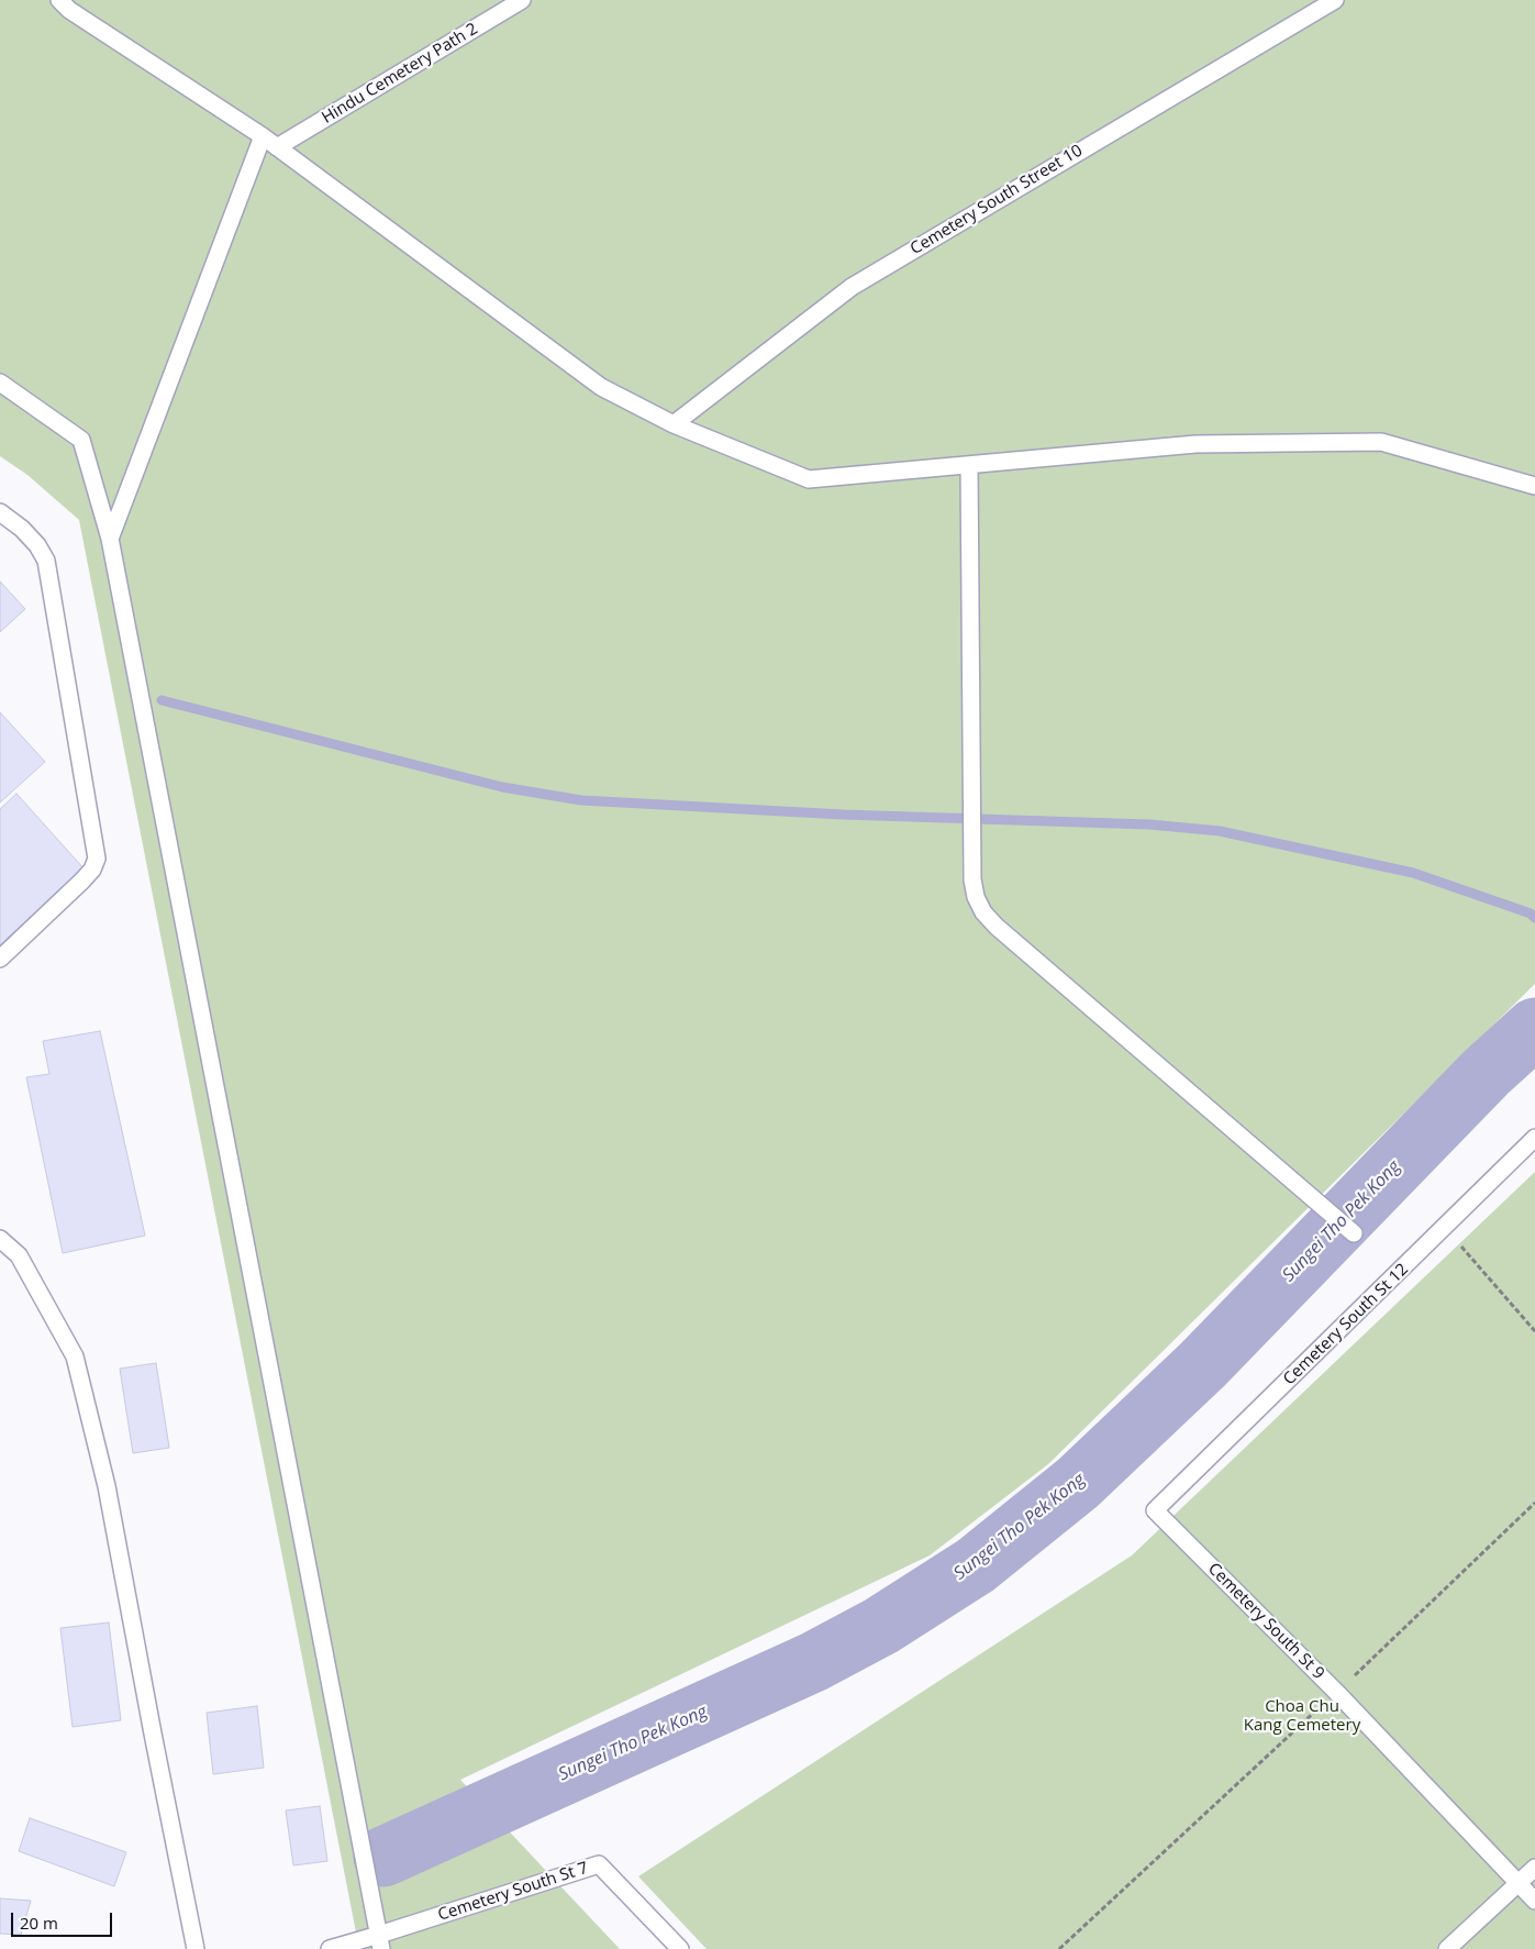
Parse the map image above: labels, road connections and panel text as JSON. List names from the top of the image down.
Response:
{
  "streets": {
    "lane": [
      "Hindu Cemetery Path 2",
      "Cemetery South Street 10",
      "Cemetery South St 12",
      "Cemetery South St 9",
      "Cemetery South St 7"
    ]
  },
  "crossings": [
    ["Cemetery South St 12", "Cemetery South St 9"]
  ],
  "water": ["Sungei Tho Pek Kong"],
  "parks": ["Choa Chu Kang Cemetery"],
  "scale_bar": "20 m"
}
